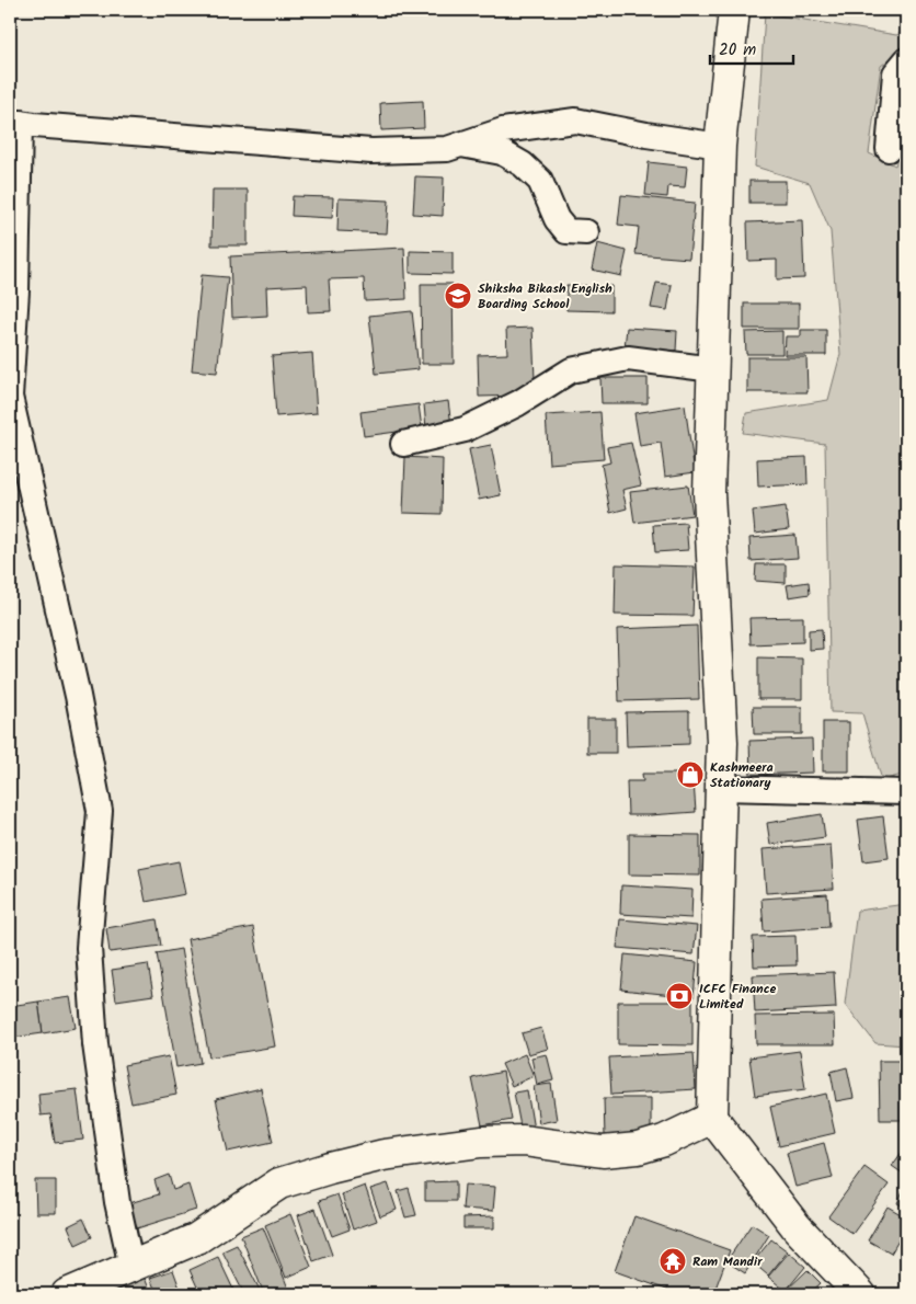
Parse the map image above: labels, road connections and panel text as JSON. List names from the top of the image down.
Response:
{
  "places": {
    "school or university": ["Shiksha Bikash English Boarding School"],
    "shop": ["Kashmeera Stationary"],
    "bank": ["ICFC Finance Limited"],
    "temple": ["Ram Mandir"]
  },
  "scale_bar": "20 m"
}
